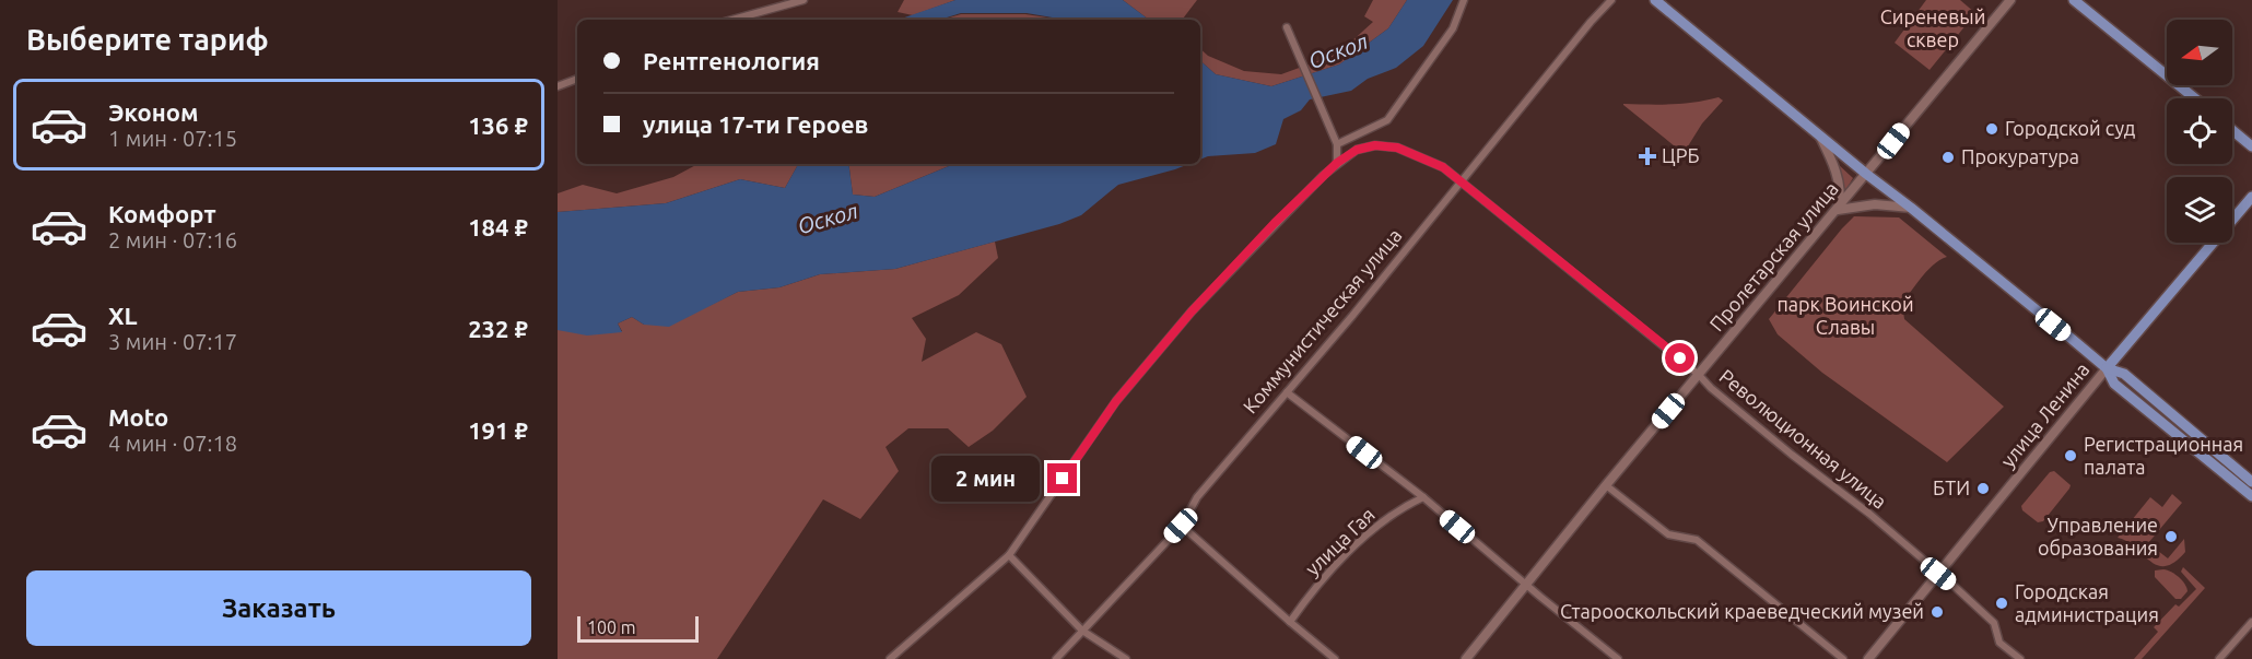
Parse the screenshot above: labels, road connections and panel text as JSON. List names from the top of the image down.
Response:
{
  "streets": {
    "main road": ["Пролетарская улица", "улица Ленина"],
    "street": ["Коммунистическая улица", "Революционная улица", "улица Гая"]
  },
  "crossings": [
    ["Пролетарская улица", "Революционная улица"],
    ["Коммунистическая улица", "Революционная улица"],
    ["улица Ленина", "Революционная улица"]
  ],
  "water": ["Оскол"],
  "parks": ["Сиреневый сквер", "парк Воинской Славы"],
  "places": {
    "other": [
      "Городской суд",
      "Прокуратура",
      "Регистрационная палата",
      "БТИ",
      "Управление образования",
      "Городская администрация",
      "Старооскольский краеведческий музей"
    ],
    "health": ["ЦРБ"]
  },
  "scale_bar": "100 m",
  "north": "left",
  "page": {
    "heading": "Выберите тариф",
    "banner": ["Рентгенология", "улица 17-ти Героев"],
    "list": [
      {
        "name": "Эконом",
        "note": "1 мин · 07:15",
        "value": "136 ₽"
      },
      {
        "name": "Комфорт",
        "note": "2 мин · 07:16",
        "value": "184 ₽"
      },
      {
        "name": "XL",
        "note": "3 мин · 07:17",
        "value": "232 ₽"
      },
      {
        "name": "Moto",
        "note": "4 мин · 07:18",
        "value": "191 ₽"
      }
    ],
    "bubble": "2 мин",
    "buttons": "Заказать",
    "scale": "100 m"
  }
}
